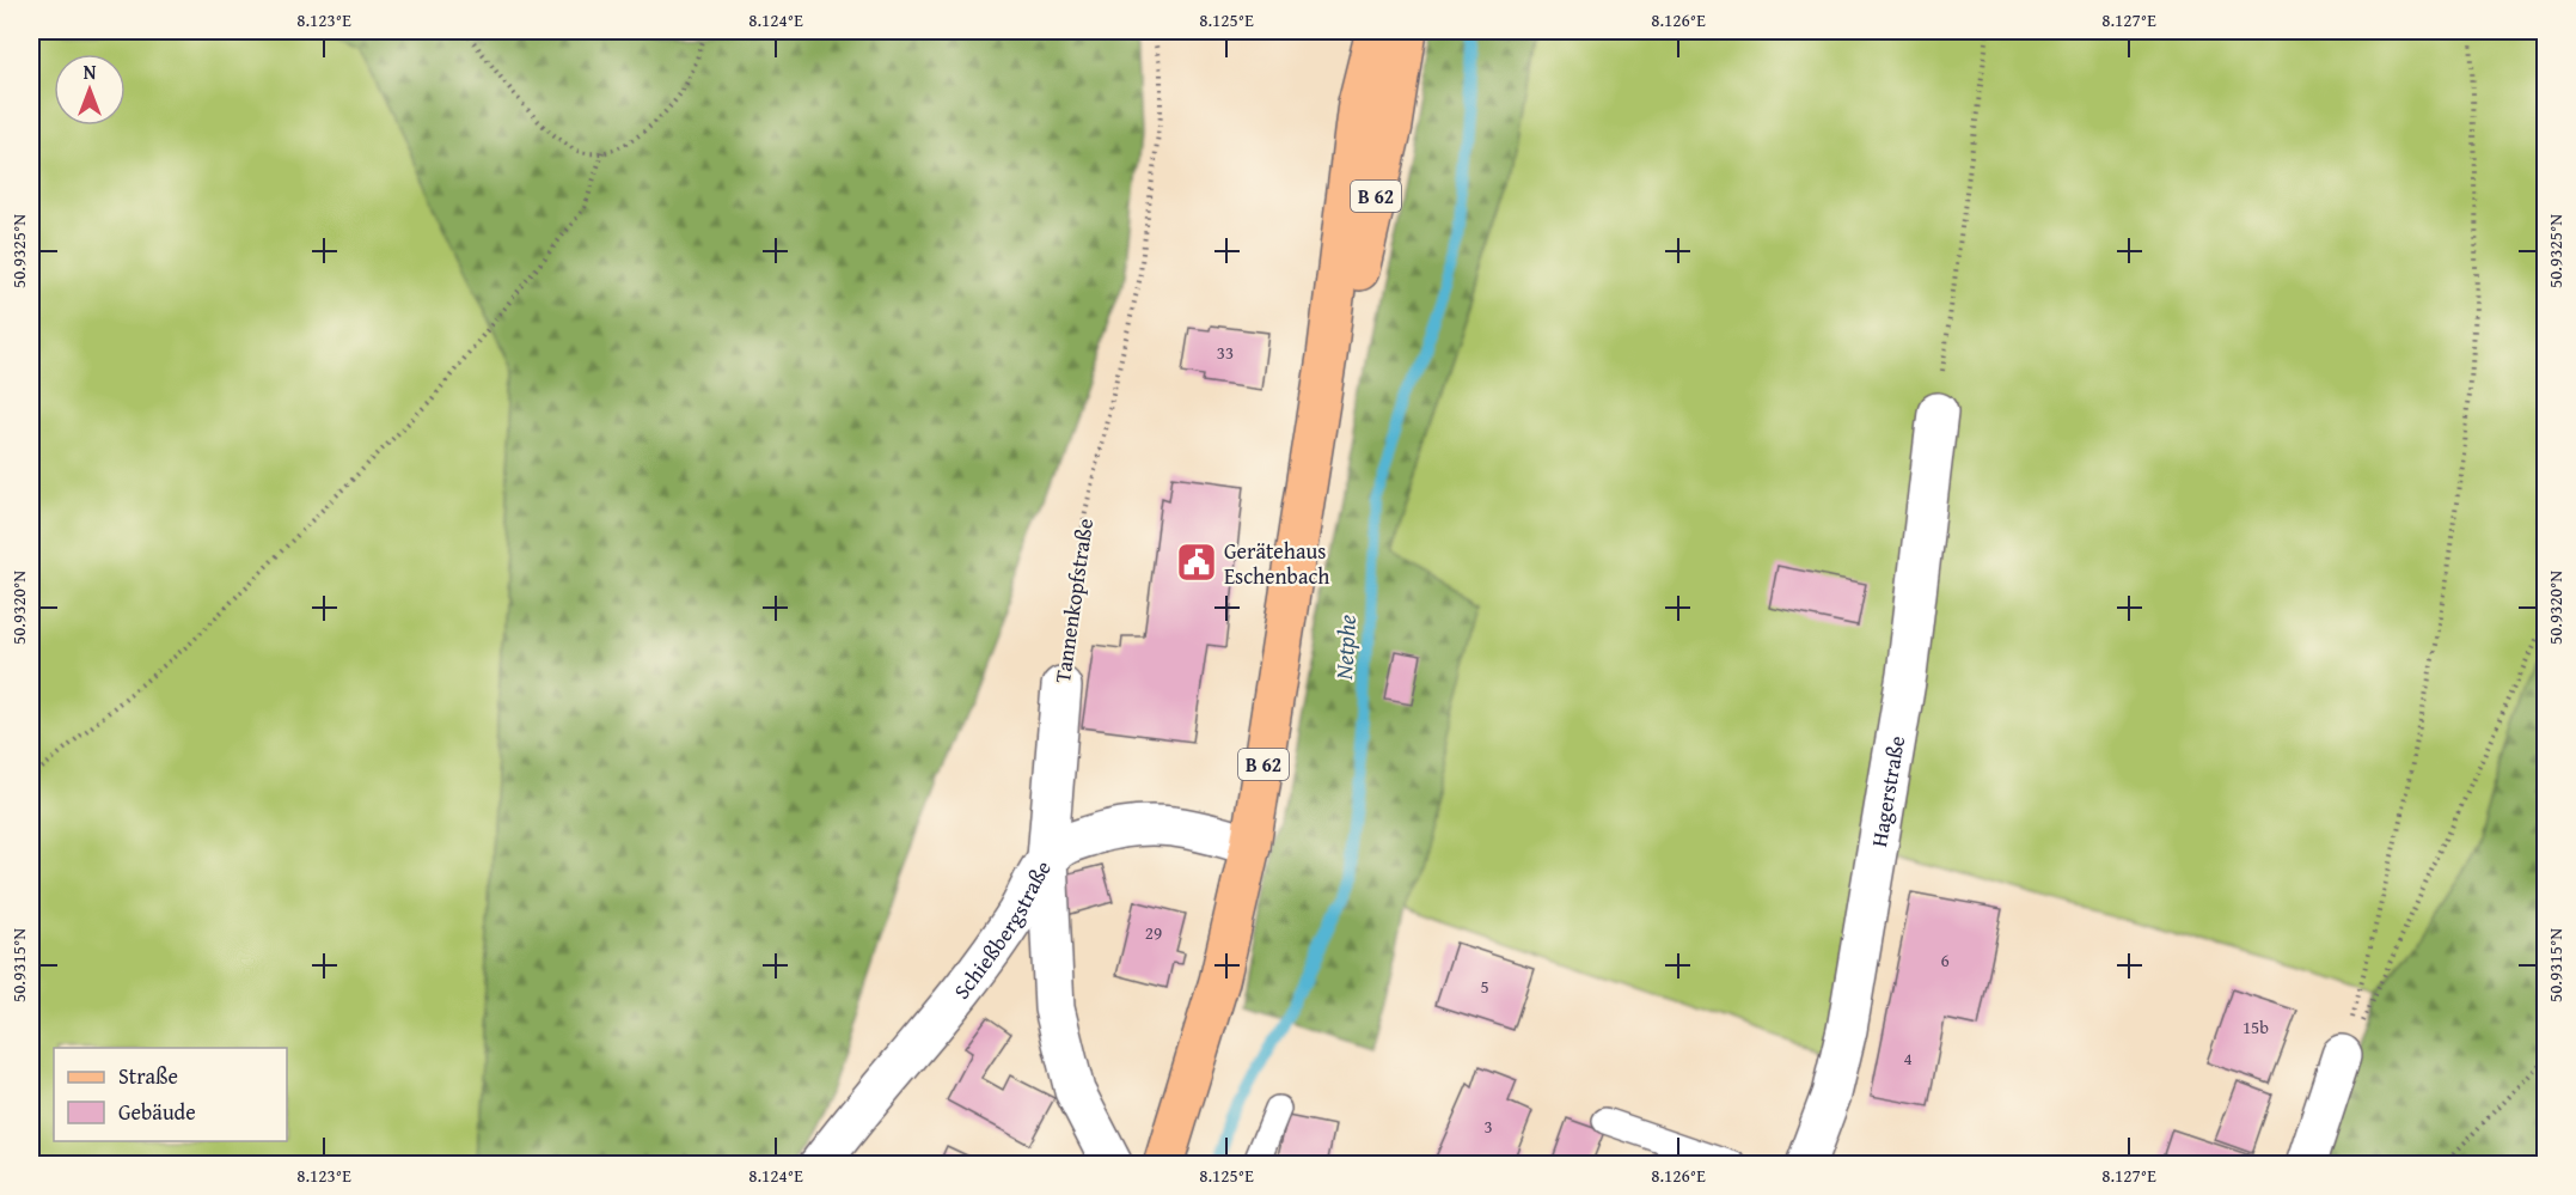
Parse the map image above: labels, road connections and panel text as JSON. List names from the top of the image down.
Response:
{
  "streets": {
    "main road": ["B 62"],
    "street": ["Tannenkopfstraße", "Hagerstraße", "Schießbergstraße"]
  },
  "crossings": [
    ["B 62", "Schießbergstraße"],
    ["Tannenkopfstraße", "Schießbergstraße"]
  ],
  "water": ["Netphe"],
  "places": {
    "public building": ["Gerätehaus Eschenbach"]
  },
  "house_numbers": [
    "33",
    "29",
    "6",
    "5",
    "15b",
    "4",
    "3"
  ],
  "legend": ["Straße", "Gebäude"],
  "north": "top",
  "coordinates": [
    "8.123°E",
    "8.124°E",
    "8.125°E",
    "8.126°E",
    "8.127°E",
    "50.9325°N",
    "50.9320°N",
    "50.9315°N"
  ]
}
